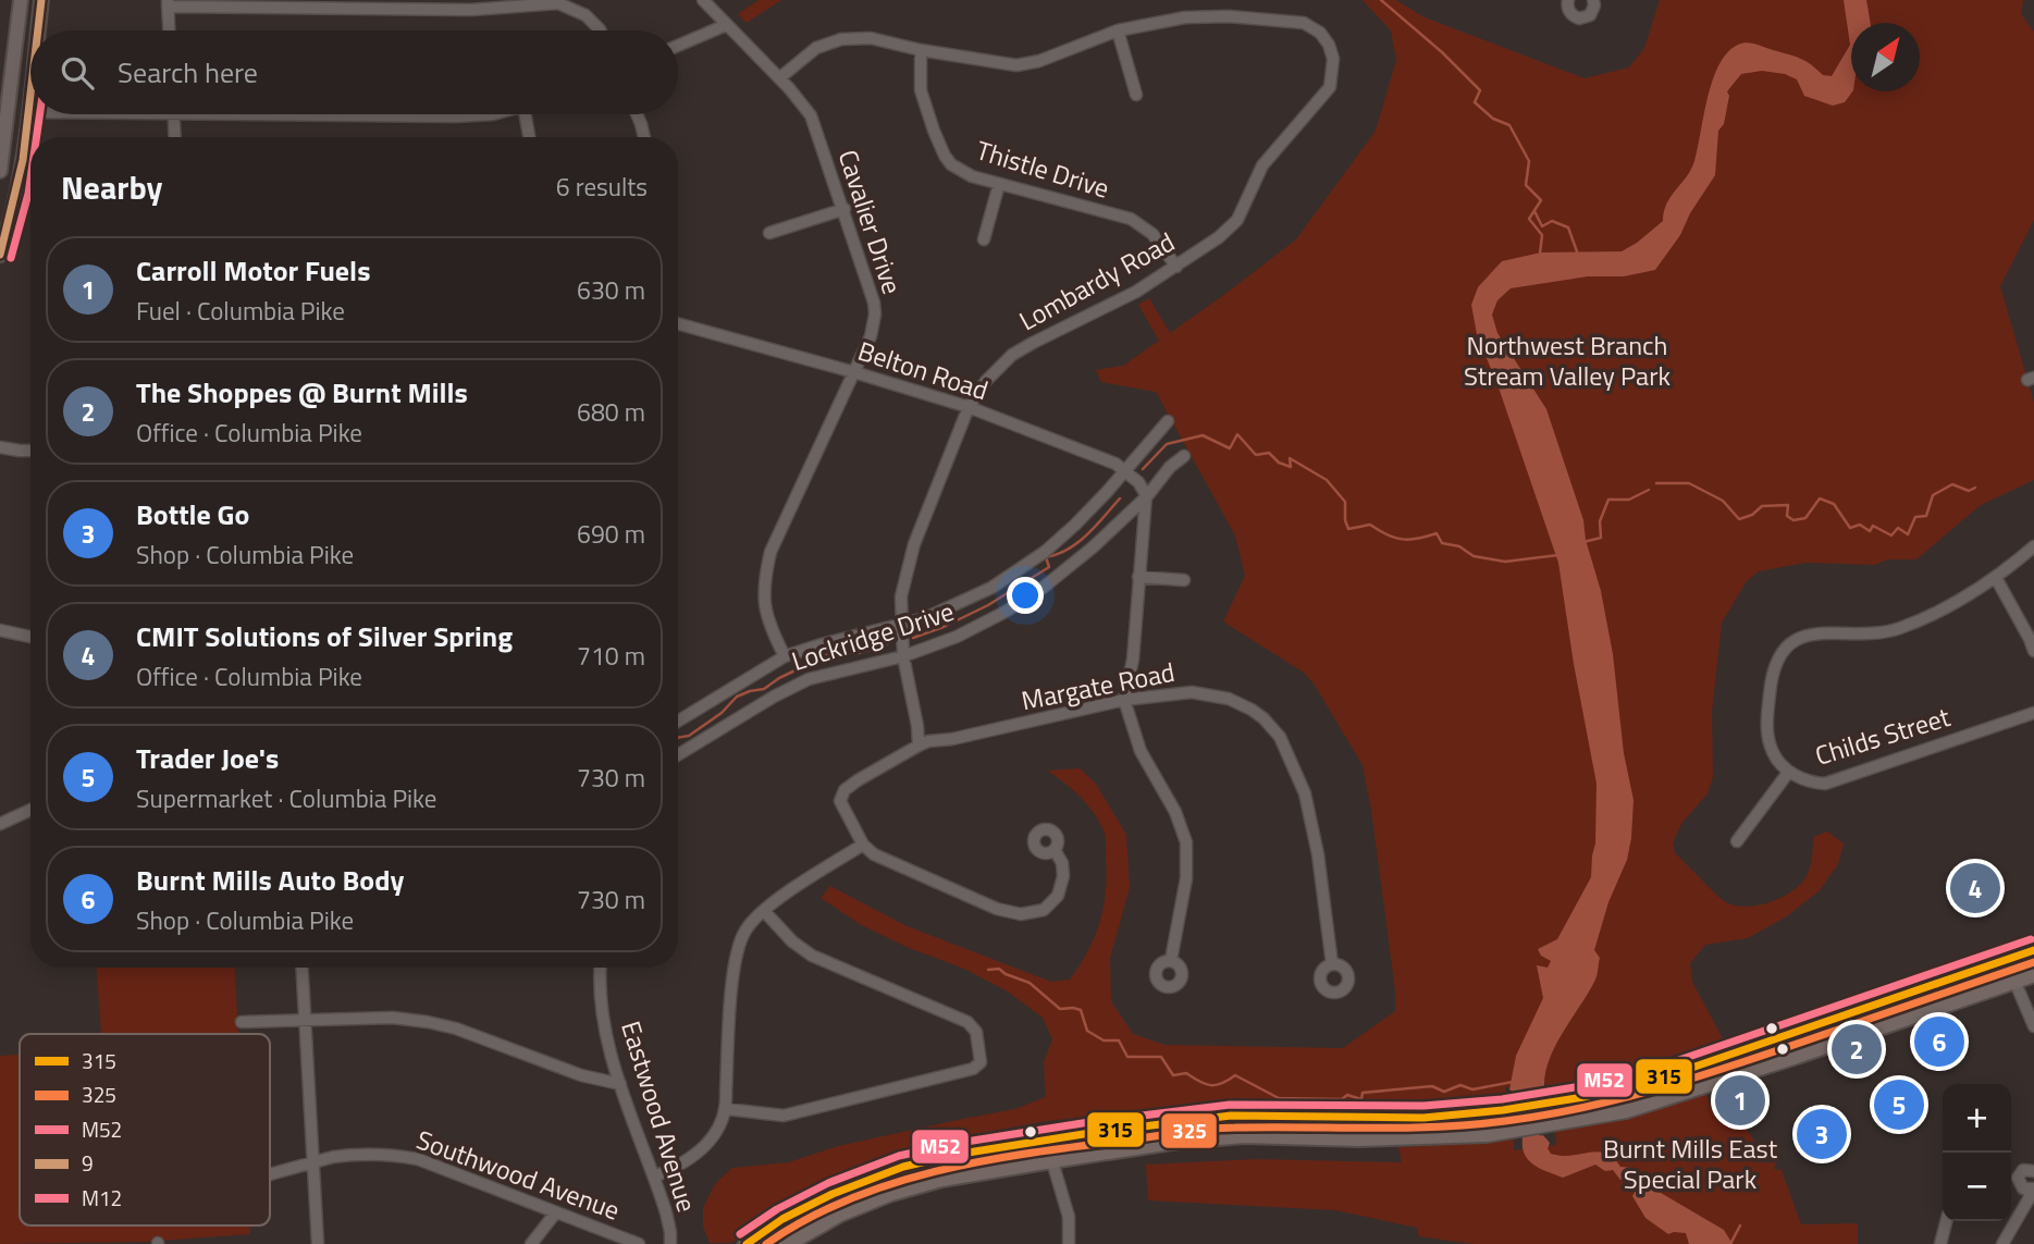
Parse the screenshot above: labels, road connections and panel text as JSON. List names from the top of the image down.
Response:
{
  "streets": {
    "street": [
      "Thistle Drive",
      "Cavalier Drive",
      "Lombardy Road",
      "Belton Road",
      "Lockridge Drive",
      "Margate Road",
      "Childs Street",
      "Eastwood Avenue",
      "Southwood Avenue"
    ]
  },
  "crossings": [
    ["Thistle Drive", "Lombardy Road"],
    ["Cavalier Drive", "Lombardy Road"],
    ["Cavalier Drive", "Belton Road"],
    ["Cavalier Drive", "Lockridge Drive"],
    ["Lombardy Road", "Belton Road"],
    ["Lombardy Road", "Lockridge Drive"],
    ["Lombardy Road", "Margate Road"],
    ["Belton Road", "Lockridge Drive"]
  ],
  "parks": ["Northwest Branch Stream Valley Park", "Burnt Mills East Special Park"],
  "lines": [
    "transit line 9",
    "transit line M12",
    "transit line M52",
    "transit line 315",
    "transit line 325"
  ],
  "legend": [
    "315",
    "325",
    "M52",
    "9",
    "M12"
  ],
  "north": "top right",
  "page": {
    "search": "Search here",
    "heading": ["Nearby", "6 results"],
    "list": [
      {
        "mark": "1",
        "name": "Carroll Motor Fuels",
        "note": "Fuel · Columbia Pike",
        "value": "630 m"
      },
      {
        "mark": "2",
        "name": "The Shoppes @ Burnt Mills",
        "note": "Office · Columbia Pike",
        "value": "680 m"
      },
      {
        "mark": "3",
        "name": "Bottle Go",
        "note": "Shop · Columbia Pike",
        "value": "690 m"
      },
      {
        "mark": "4",
        "name": "CMIT Solutions of Silver Spring",
        "note": "Office · Columbia Pike",
        "value": "710 m"
      },
      {
        "mark": "5",
        "name": "Trader Joe's",
        "note": "Supermarket · Columbia Pike",
        "value": "730 m"
      },
      {
        "mark": "6",
        "name": "Burnt Mills Auto Body",
        "note": "Shop · Columbia Pike",
        "value": "730 m"
      }
    ],
    "pins": [
      "4",
      "6",
      "2",
      "1",
      "5",
      "3"
    ],
    "map_buttons": ["+", "−"]
  }
}
